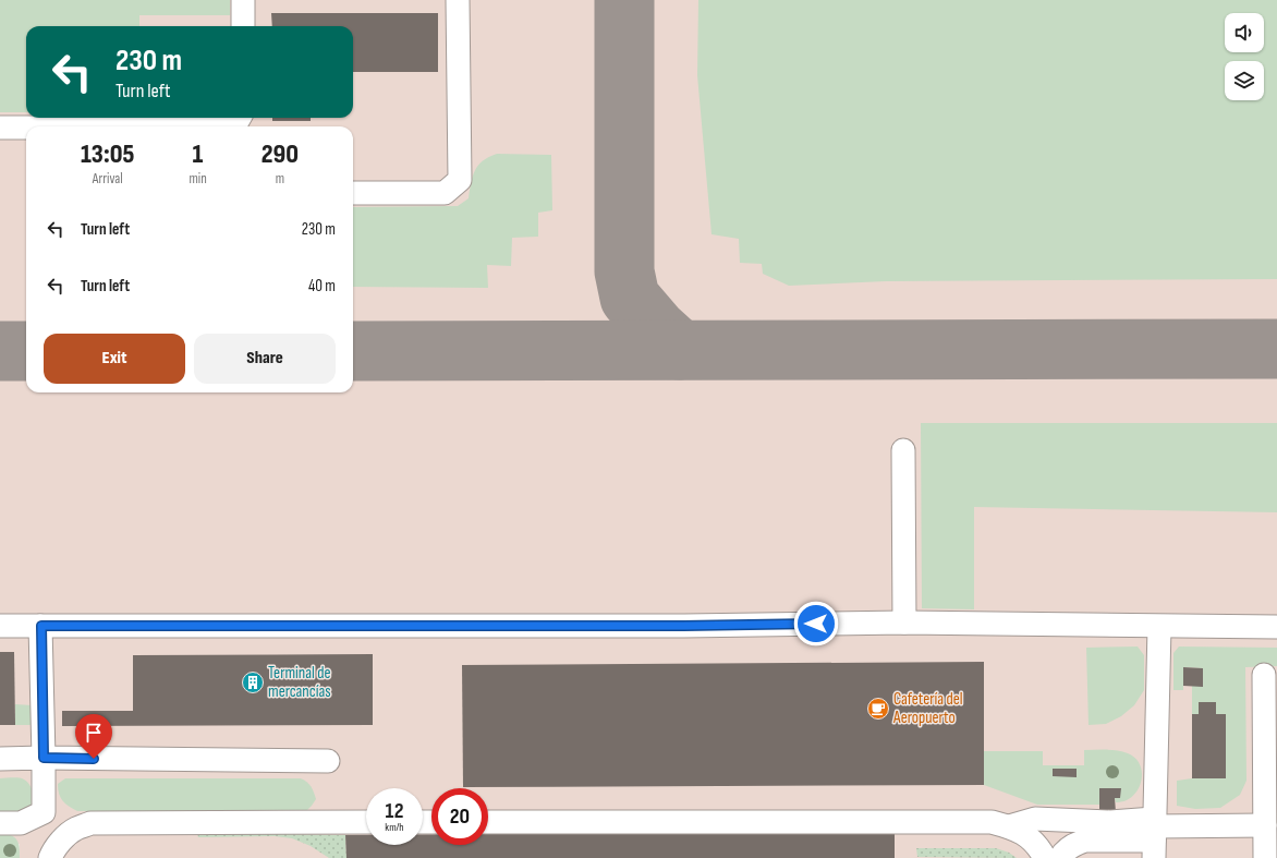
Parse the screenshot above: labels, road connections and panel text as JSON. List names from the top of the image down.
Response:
{
  "places": {
    "building": ["Terminal de mercancías"],
    "cafe": ["Cafetería del Aeropuerto"]
  },
  "page": {
    "turn": ["230 m", "Turn left"],
    "eta": [
      "13:05",
      "Arrival",
      "1",
      "min",
      "290",
      "m"
    ],
    "list": [
      {
        "name": "Turn left",
        "value": "230 m"
      },
      {
        "name": "Turn left",
        "value": "40 m"
      }
    ],
    "buttons": ["Exit", "Share"],
    "speed": "12 km/h",
    "limit": "20"
  }
}
